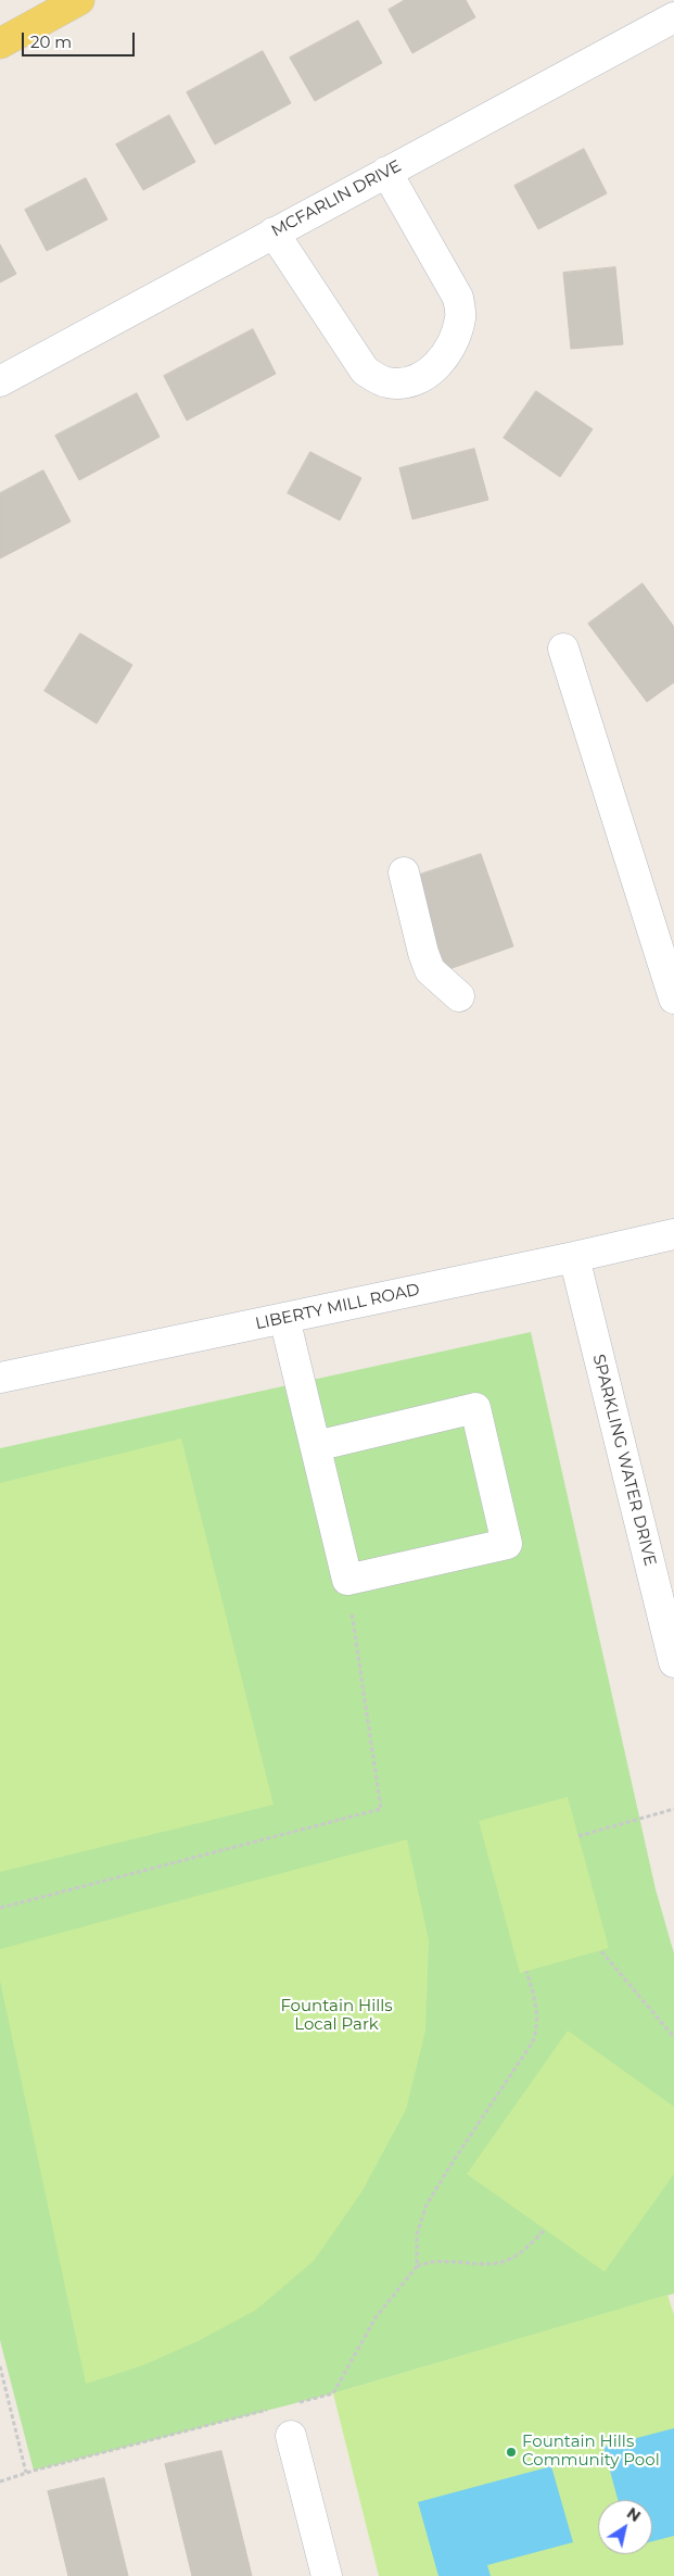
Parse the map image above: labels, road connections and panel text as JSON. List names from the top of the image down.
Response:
{
  "streets": {
    "street": ["MCFARLIN DRIVE", "LIBERTY MILL ROAD", "SPARKLING WATER DRIVE"]
  },
  "crossings": [
    ["LIBERTY MILL ROAD", "SPARKLING WATER DRIVE"]
  ],
  "parks": ["Fountain Hills Local Park"],
  "places": ["Fountain Hills Community Pool"],
  "scale_bar": "20 m",
  "north": "top right"
}
